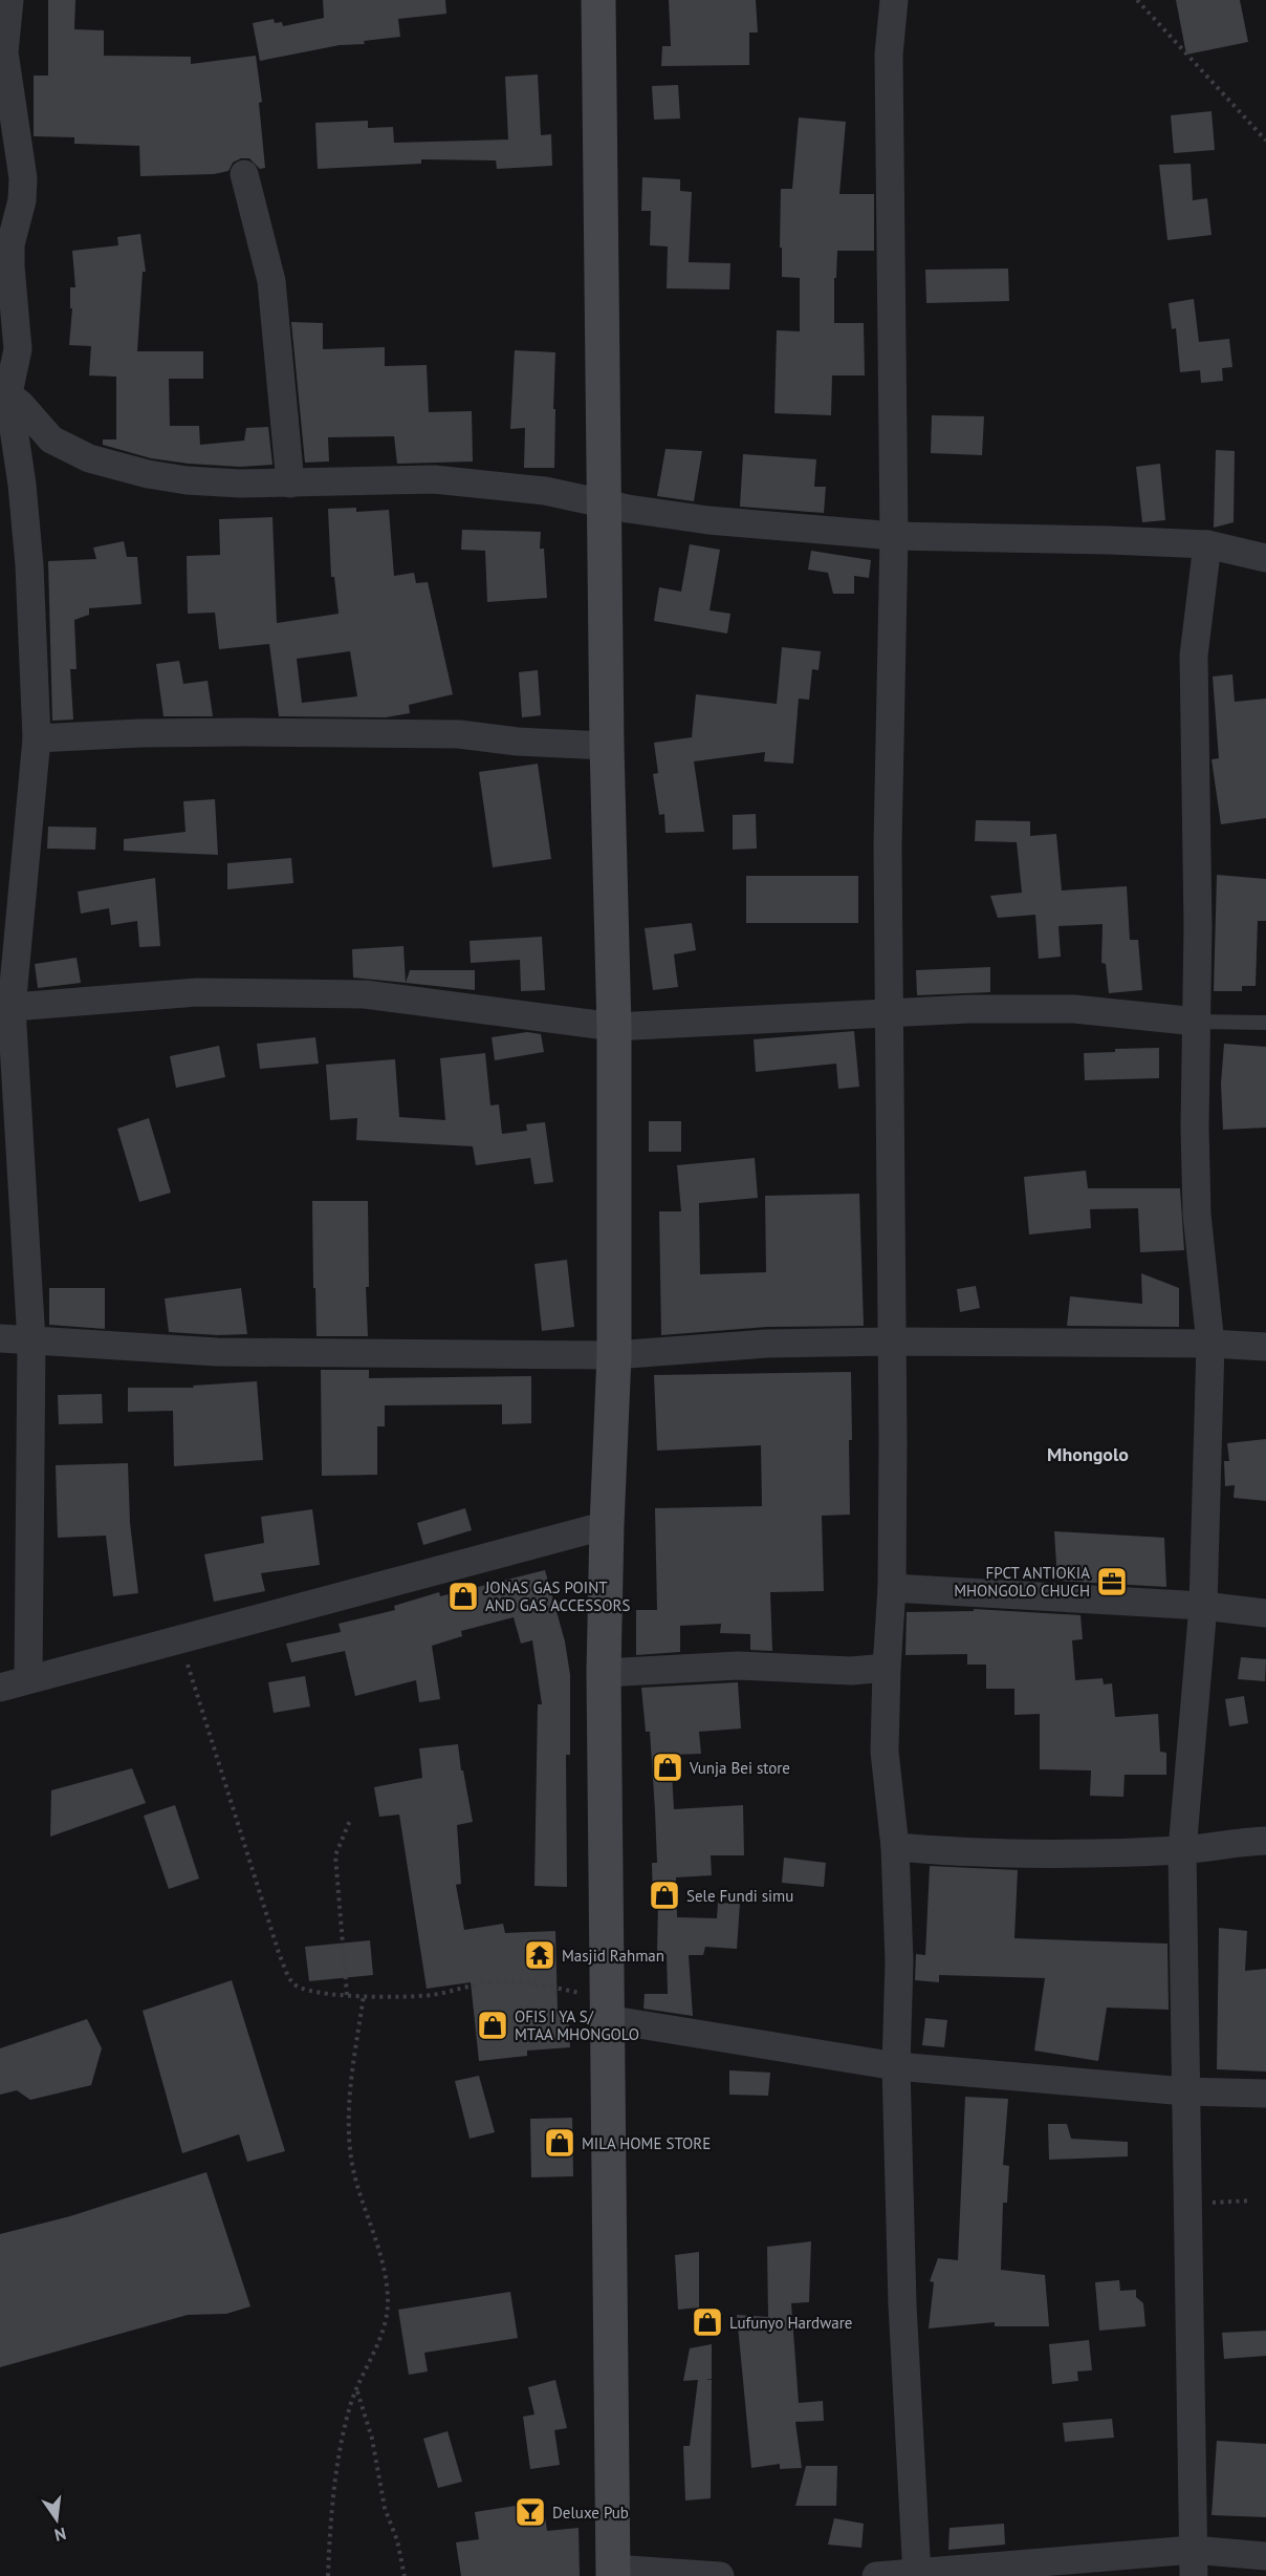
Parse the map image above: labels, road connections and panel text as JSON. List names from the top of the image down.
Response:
{
  "districts": ["Mhongolo"],
  "places": {
    "office": ["FPCT ANTIOKIA MHONGOLO CHUCH"],
    "shop": [
      "JONAS GAS POINT AND GAS ACCESSORS",
      "Vunja Bei store",
      "Sele Fundi simu",
      "OFIS I YA S/ MTAA MHONGOLO",
      "MILA HOME STORE",
      "Lufunyo Hardware"
    ],
    "temple": ["Masjid Rahman"],
    "bar": ["Deluxe Pub"]
  },
  "north": "bottom"
}
